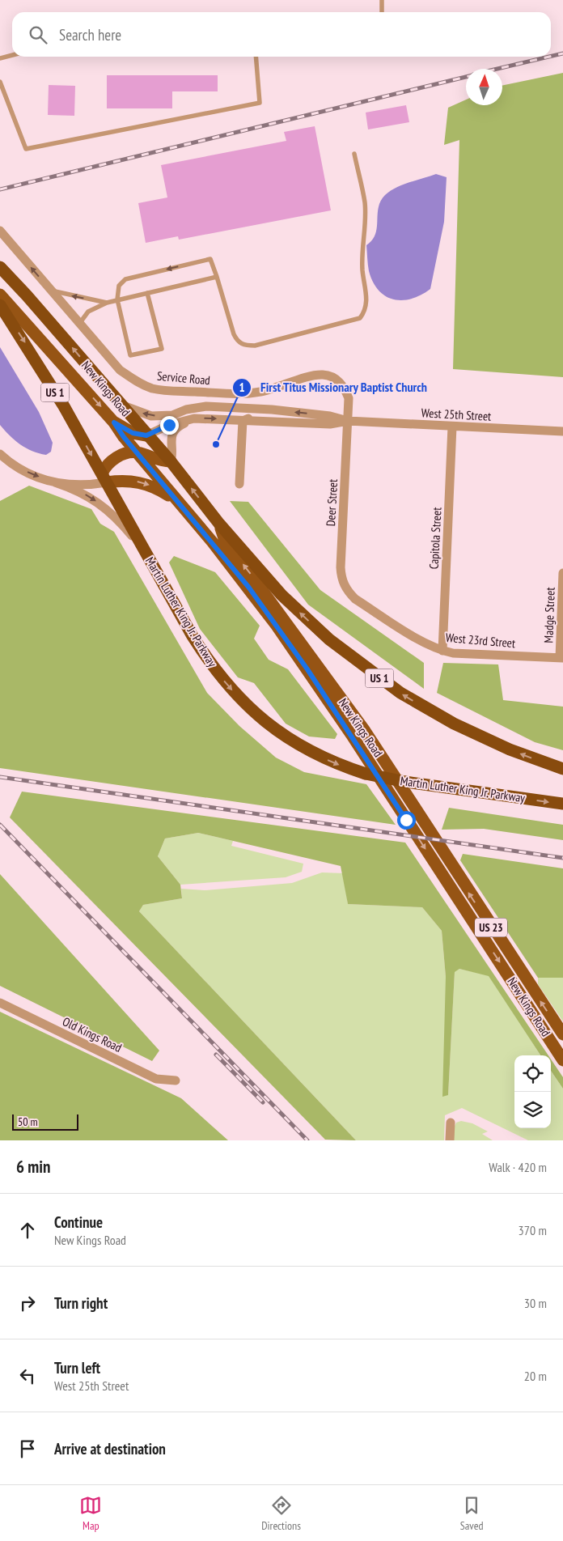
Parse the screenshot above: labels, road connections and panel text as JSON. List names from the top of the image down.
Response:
{
  "streets": {
    "highway": ["New Kings Road", "US 1", "Martin Luther King Jr. Parkway"],
    "main road": ["US 23"],
    "street": [
      "Service Road",
      "West 25th Street",
      "Deer Street",
      "Capitola Street",
      "Madge Street",
      "West 23rd Street",
      "Old Kings Road"
    ]
  },
  "crossings": [
    ["Service Road", "West 25th Street"],
    ["Service Road", "Deer Street"],
    ["New Kings Road", "US 1"],
    ["New Kings Road", "West 25th Street"],
    ["West 25th Street", "Deer Street"],
    ["West 25th Street", "Capitola Street"],
    ["Deer Street", "West 23rd Street"],
    ["Capitola Street", "West 23rd Street"],
    ["Madge Street", "West 23rd Street"]
  ],
  "places": ["First Titus Missionary Baptist Church"],
  "scale_bar": "50 m",
  "north": "top",
  "page": {
    "search": "Search here",
    "scale": "50 m",
    "heading": ["6 min", "Walk · 420 m"],
    "list": [
      ["Continue", "New Kings Road", "370 m"],
      ["Turn right", "30 m"],
      ["Turn left", "West 25th Street", "20 m"],
      "Arrive at destination"
    ],
    "nav": ["Map", "Directions", "Saved"]
  }
}
